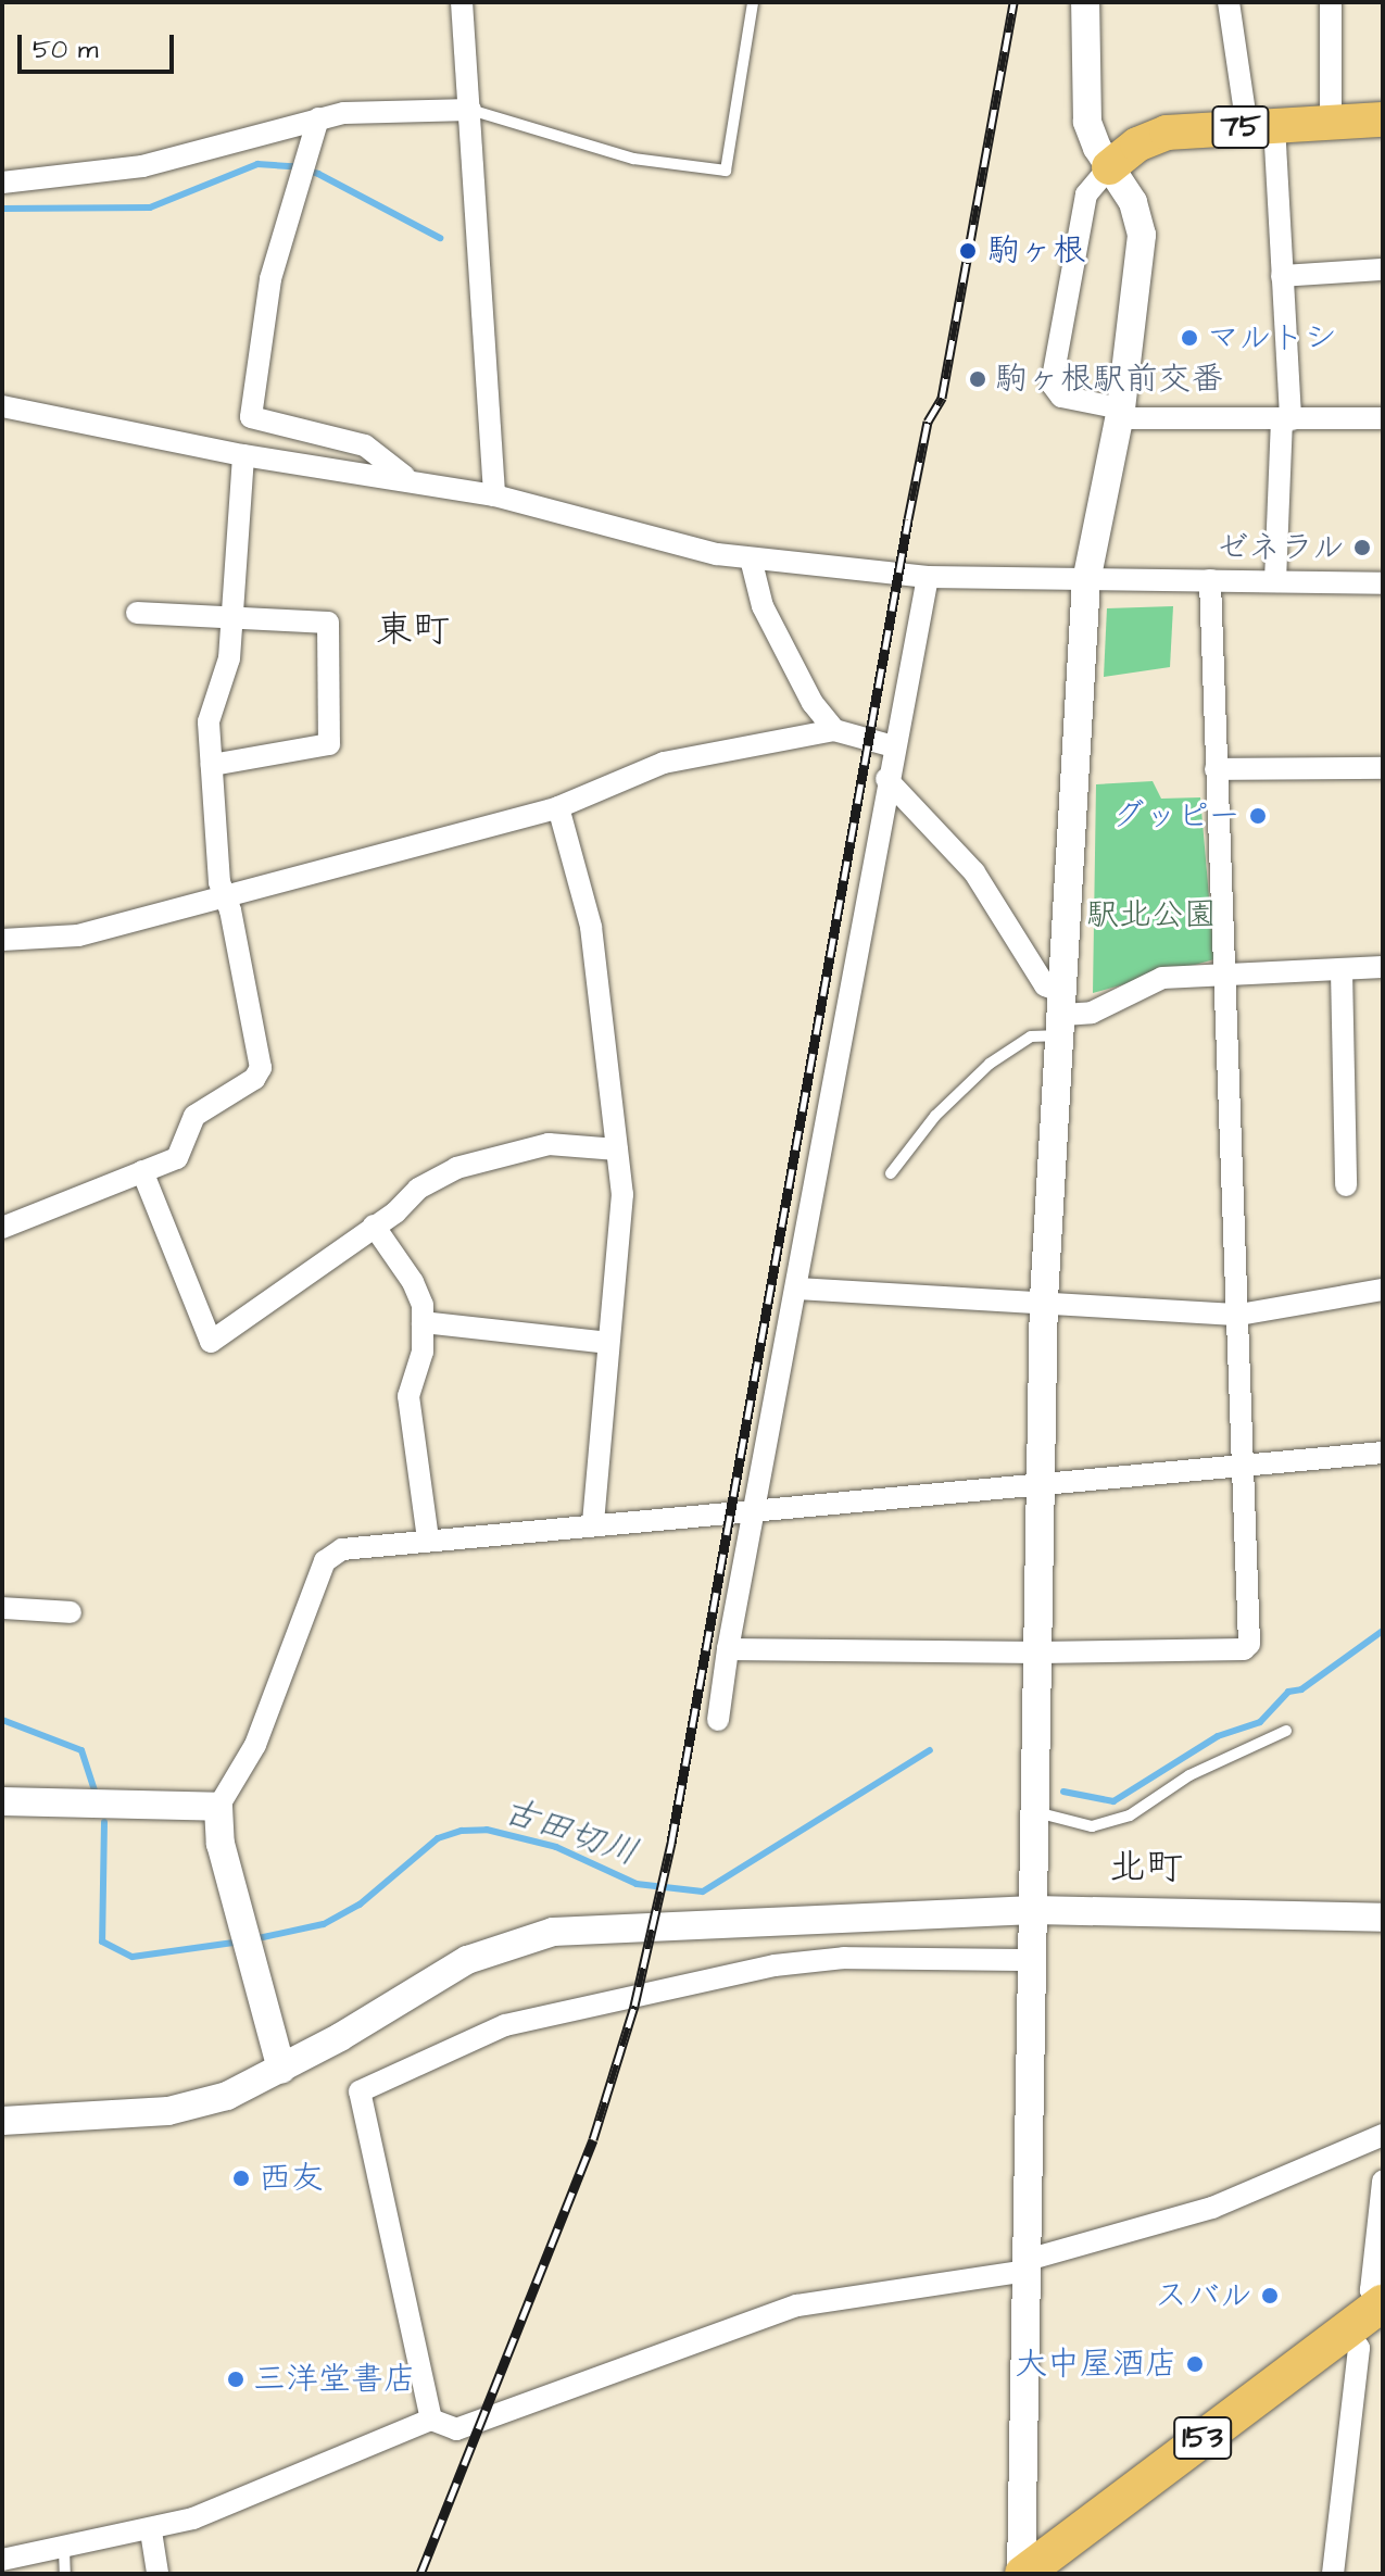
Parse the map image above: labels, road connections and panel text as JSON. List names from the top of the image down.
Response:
{
  "streets": {
    "highway": ["153"],
    "main road": ["75"]
  },
  "districts": ["東町", "北町"],
  "water": ["古田切川"],
  "parks": ["駅北公園"],
  "places": [
    "駒ヶ根",
    "マルトシ",
    "駒ヶ根駅前交番",
    "ゼネラル",
    "グッピー",
    "西友",
    "スバル",
    "大中屋酒店",
    "三洋堂書店"
  ],
  "scale_bar": "50 m"
}
